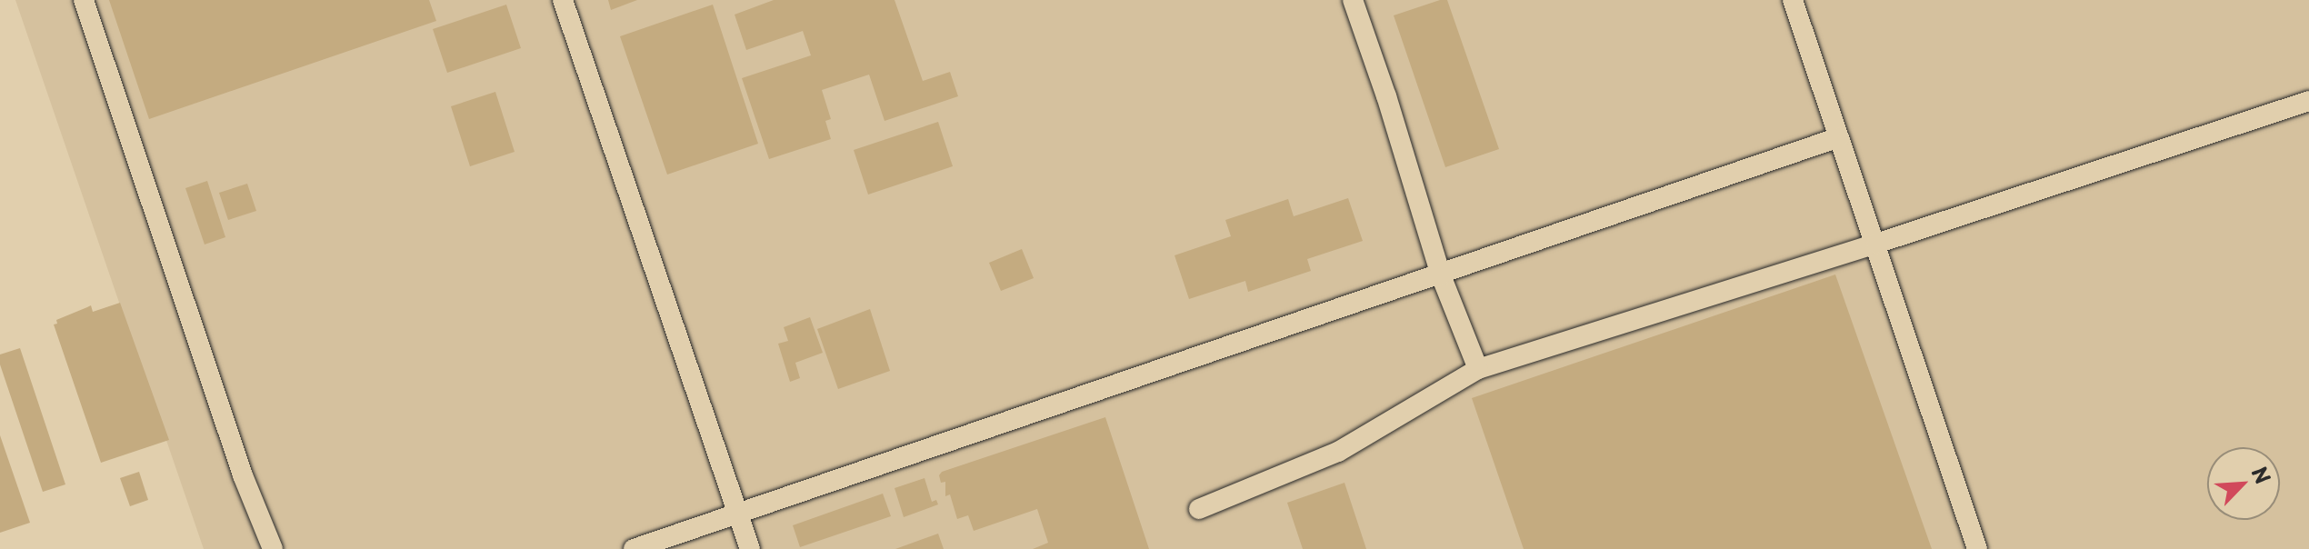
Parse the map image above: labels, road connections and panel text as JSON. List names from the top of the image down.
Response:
{
  "north": "top right"
}
